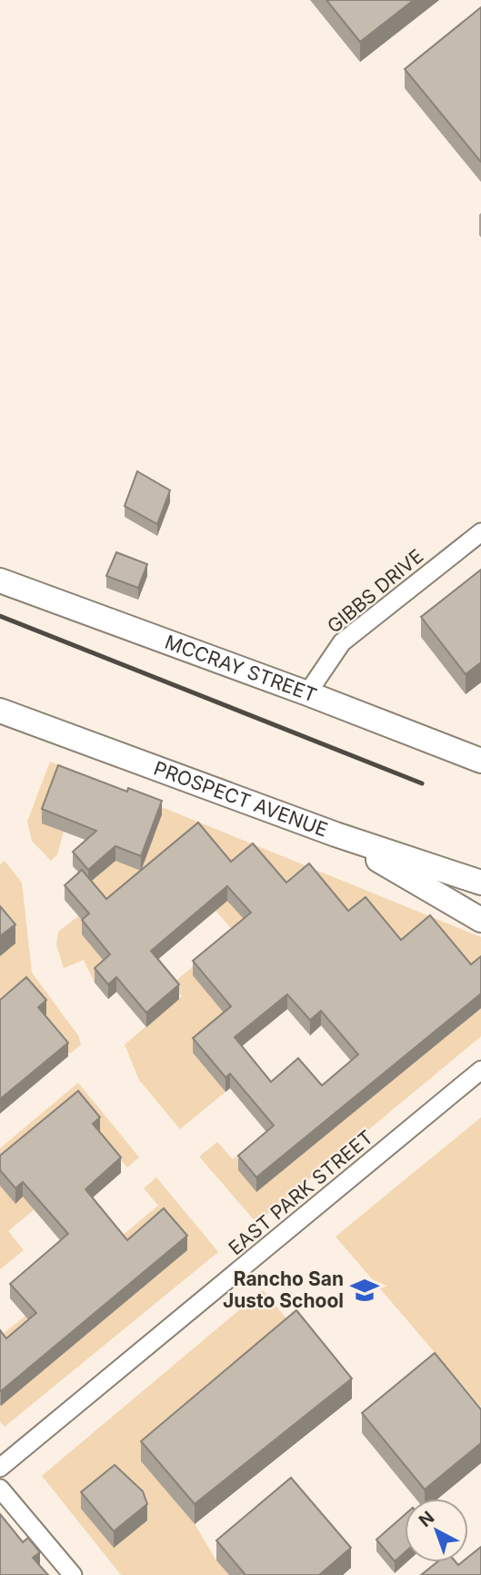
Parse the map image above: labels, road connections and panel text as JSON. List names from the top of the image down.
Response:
{
  "streets": {
    "street": [
      "GIBBS DRIVE",
      "MCCRAY STREET",
      "PROSPECT AVENUE",
      "EAST PARK STREET"
    ]
  },
  "crossings": [
    ["GIBBS DRIVE", "MCCRAY STREET"]
  ],
  "places": {
    "school or university": ["Rancho San Justo School"]
  },
  "north": "top left"
}
